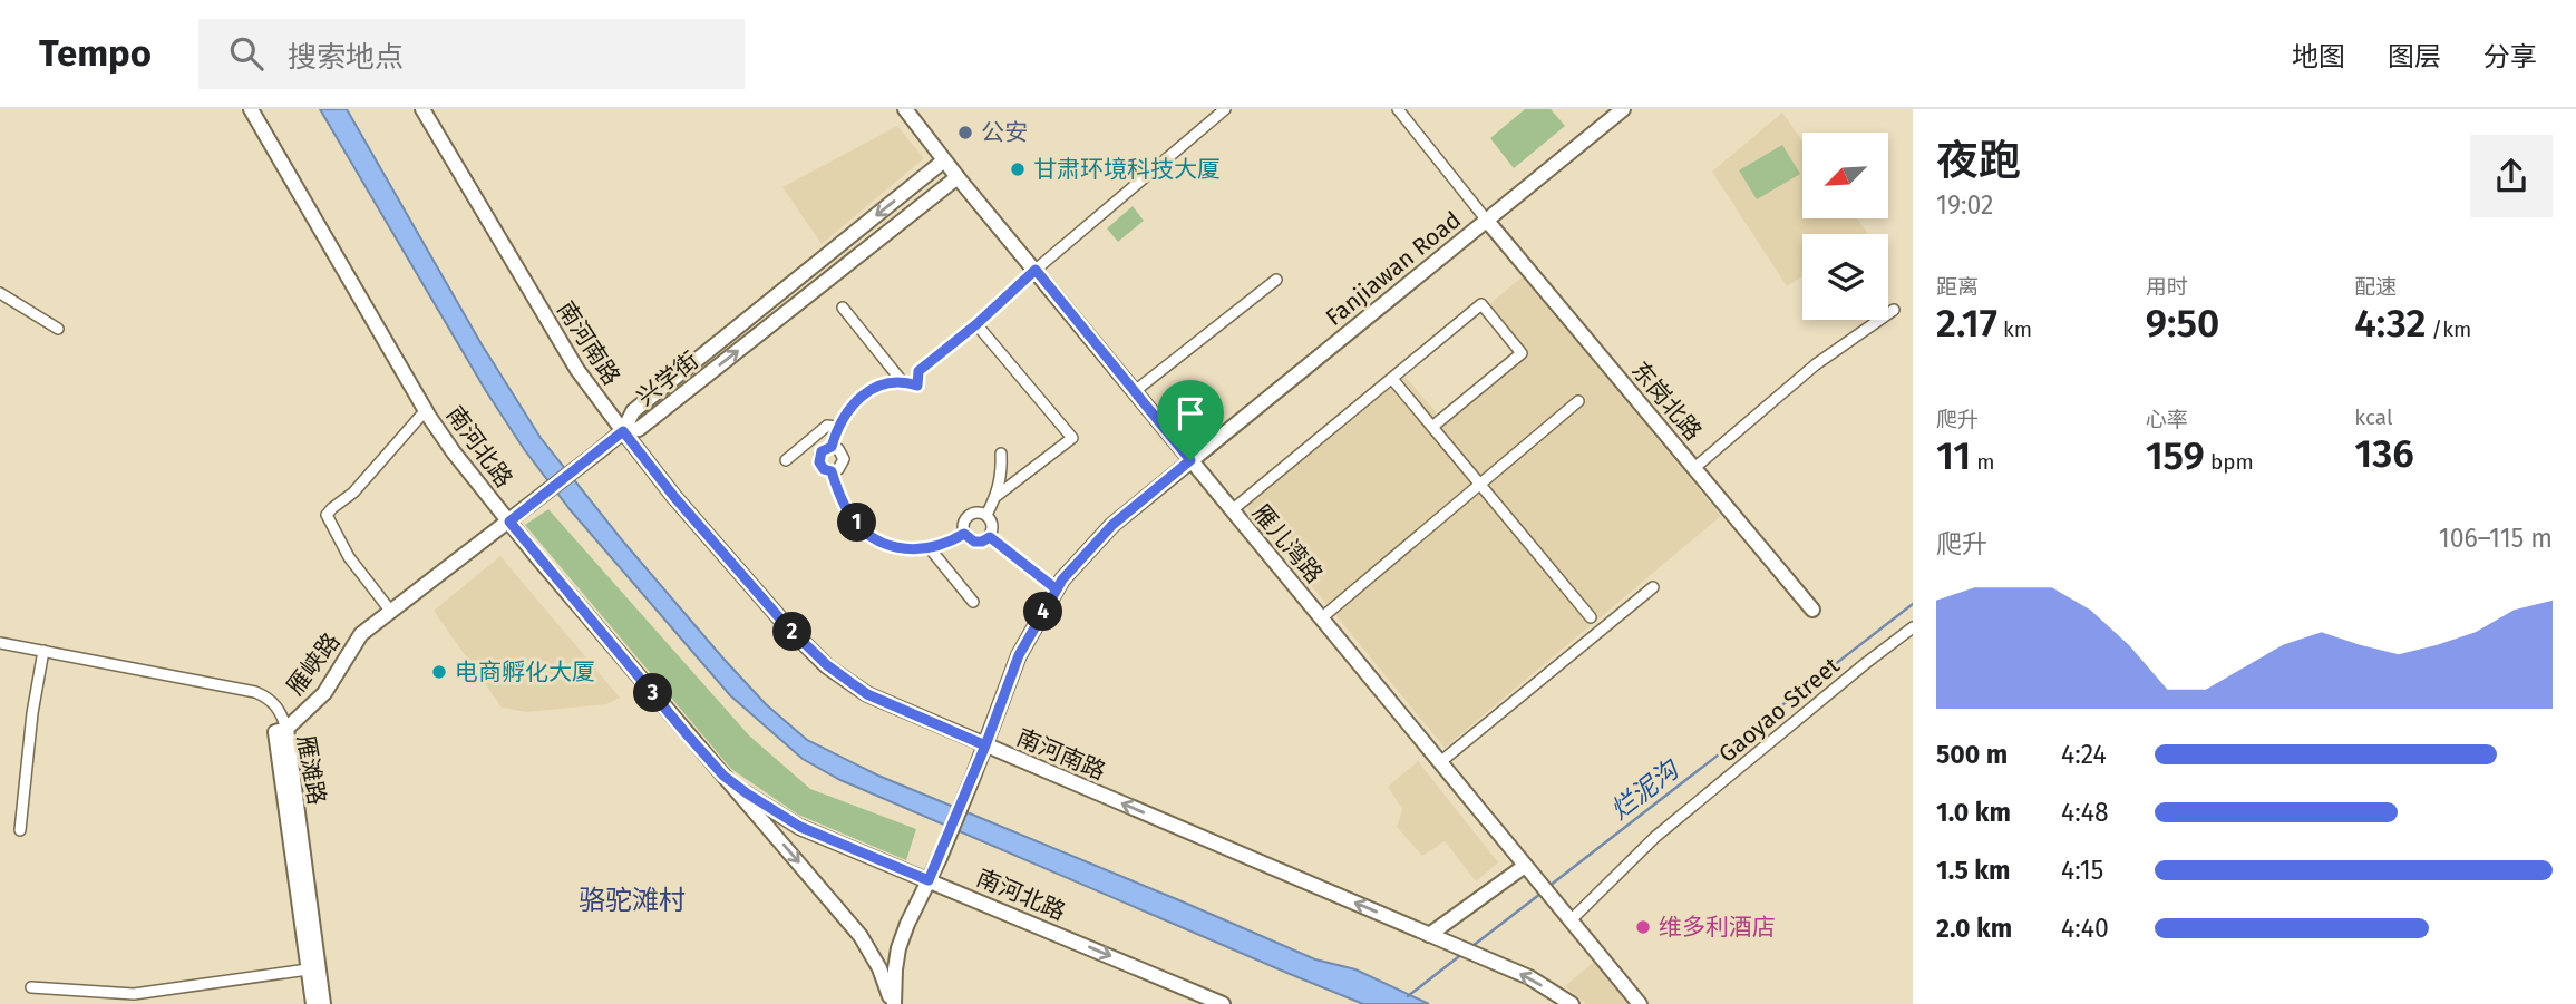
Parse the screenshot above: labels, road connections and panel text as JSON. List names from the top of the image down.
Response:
{
  "streets": {
    "street": [
      "Fanjiawan Road",
      "南河南路",
      "兴学街",
      "东岗北路",
      "南河北路",
      "雁儿湾路",
      "雁峡路",
      "Gaoyao Street",
      "雁滩路"
    ]
  },
  "crossings": [
    ["Fanjiawan Road", "南河南路"],
    ["Fanjiawan Road", "东岗北路"],
    ["Fanjiawan Road", "南河北路"],
    ["Fanjiawan Road", "雁儿湾路"],
    ["南河南路", "兴学街"],
    ["南河南路", "雁峡路"],
    ["兴学街", "雁儿湾路"],
    ["兴学街", "雁峡路"],
    ["南河北路", "雁峡路"],
    ["雁儿湾路", "Gaoyao Street"],
    ["雁峡路", "雁滩路"]
  ],
  "one_way": ["南河南路"],
  "districts": ["骆驼滩村"],
  "water": ["烂泥沟"],
  "places": [
    "公安",
    "甘肃环境科技大厦",
    "电商孵化大厦",
    "维多利酒店"
  ],
  "north": "bottom left",
  "page": {
    "header": "Tempo",
    "search": "搜索地点",
    "nav": ["地图", "图层", "分享"],
    "heading": ["夜跑", "19:02"],
    "stats": [
      ["距离", "2.17 km"],
      ["用时", "9:50"],
      ["配速", "4:32 /km"],
      ["爬升", "11 m"],
      ["心率", "159 bpm"],
      ["kcal", "136"]
    ],
    "pins": [
      "1",
      "4",
      "2",
      "3"
    ],
    "chart": ["爬升", "106–115 m"],
    "list": [
      {
        "name": "500 m",
        "note": "4:24"
      },
      {
        "name": "1.0 km",
        "note": "4:48"
      },
      {
        "name": "1.5 km",
        "note": "4:15"
      },
      {
        "name": "2.0 km",
        "note": "4:40"
      }
    ]
  }
}
